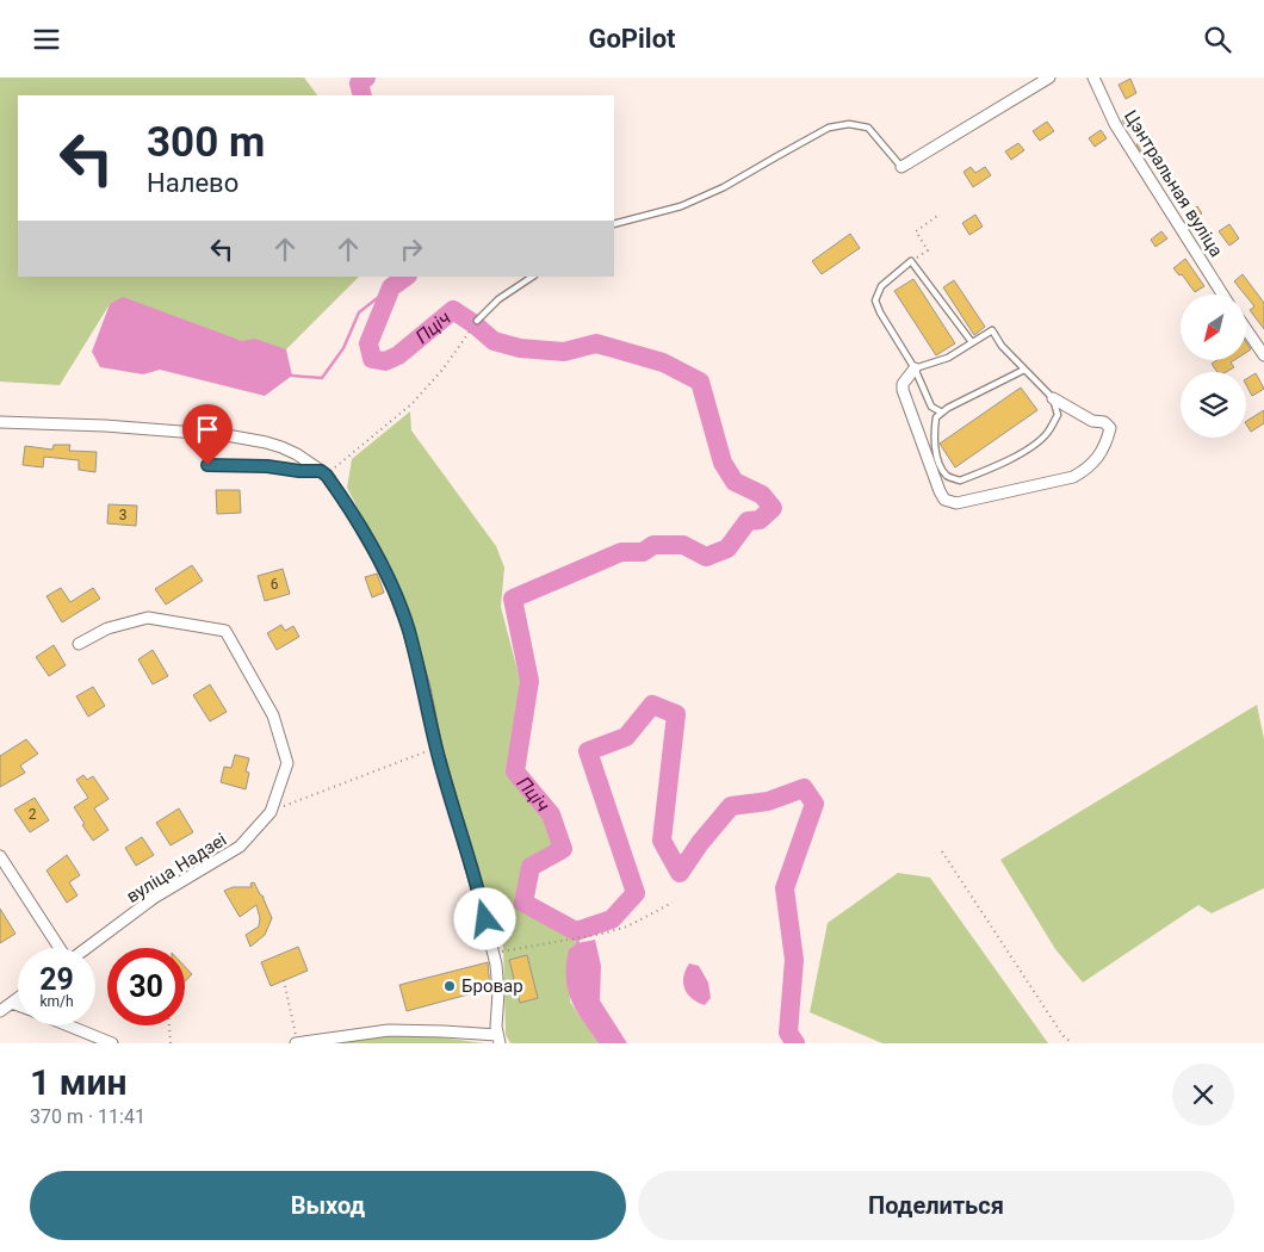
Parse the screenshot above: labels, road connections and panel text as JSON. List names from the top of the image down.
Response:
{
  "streets": {
    "street": ["Цэнтральная вуліца", "вуліца Надзеі"]
  },
  "water": ["Пціч"],
  "places": ["Бровар"],
  "house_numbers": ["3", "6", "2"],
  "north": "bottom left",
  "page": {
    "header": "GoPilot",
    "turn": ["300 m", "Налево"],
    "speed": "29 km/h",
    "limit": "30",
    "heading": ["1 мин", "370 m · 11:41"],
    "buttons": ["Выход", "Поделиться"]
  }
}
